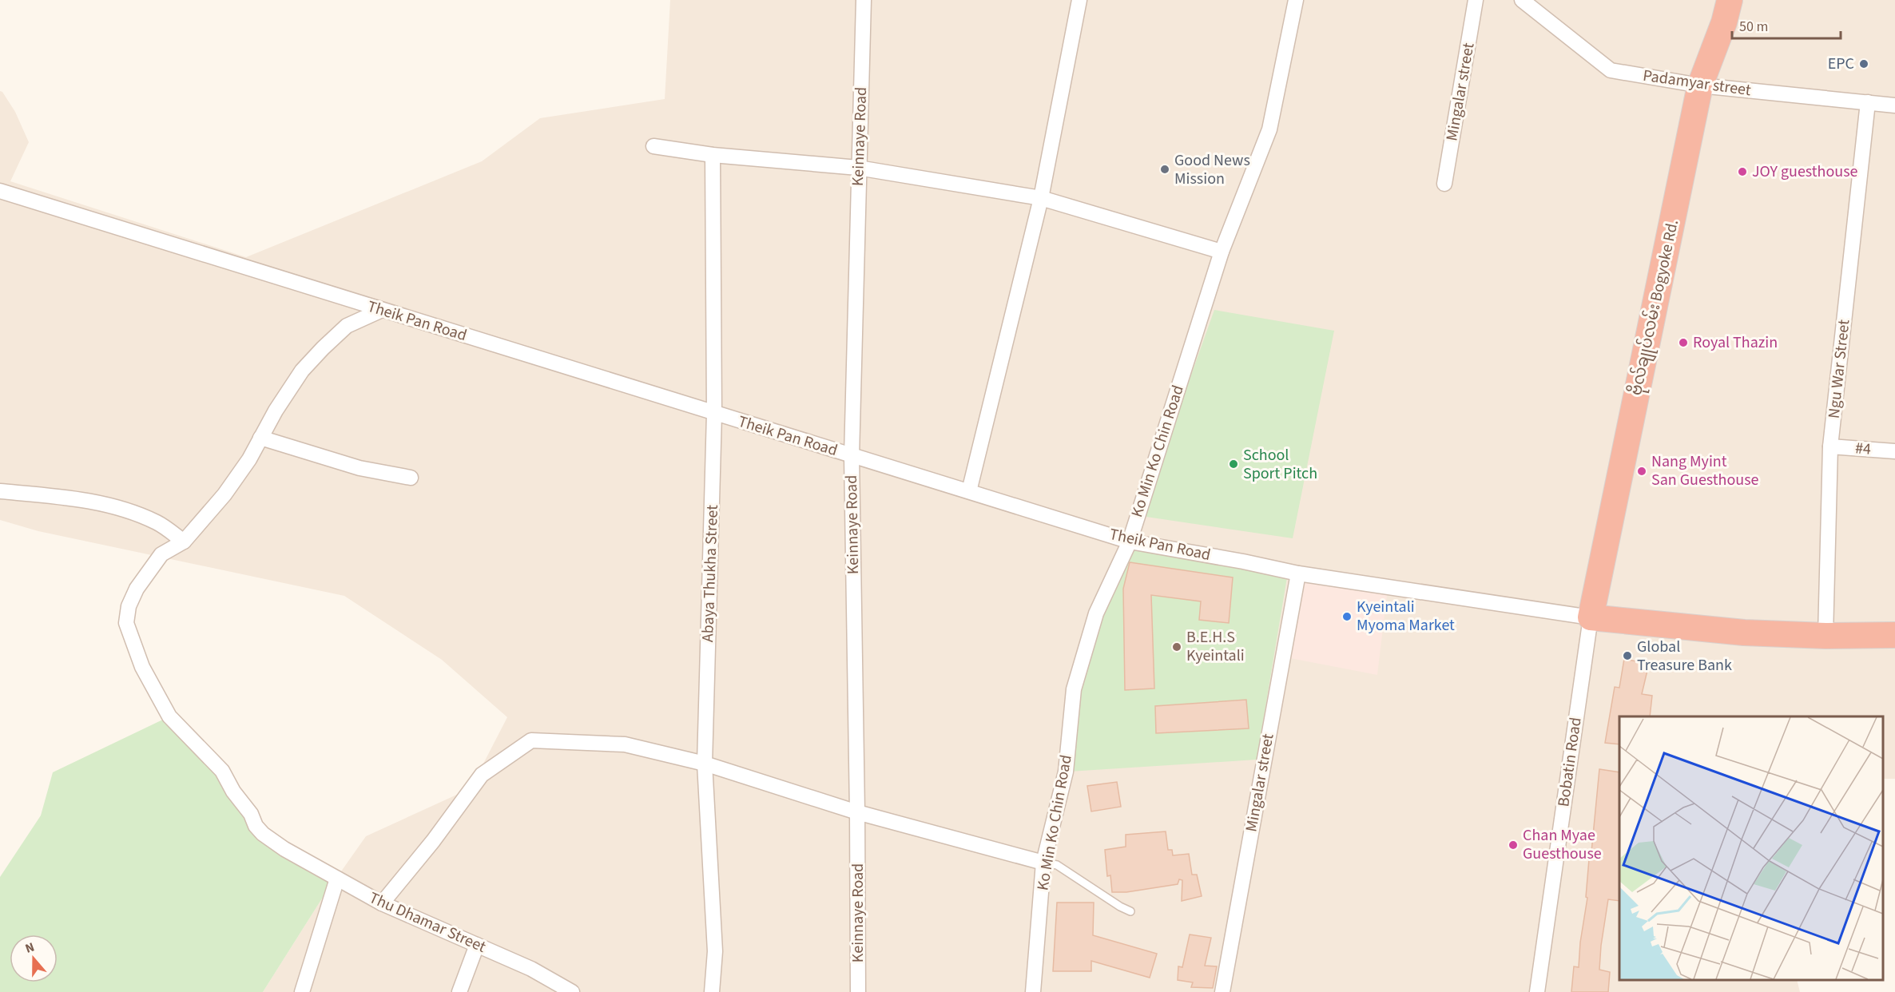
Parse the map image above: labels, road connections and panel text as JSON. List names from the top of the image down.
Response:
{
  "streets": {
    "highway": ["ဗိုလ်ချုပ်လမ်း Bogyoke Rd."],
    "street": [
      "Padamyar street",
      "Mingalar street",
      "Keinnaye Road",
      "Theik Pan Road",
      "Ngu War Street",
      "#4",
      "Ko Min Ko Chin Road",
      "Abaya Thukha Street",
      "Bobatin Road",
      "Thu Dhamar Street"
    ]
  },
  "crossings": [
    ["Padamyar street", "ဗိုလ်ချုပ်လမ်း Bogyoke Rd."],
    ["Padamyar street", "Ngu War Street"],
    ["Mingalar street", "Theik Pan Road"],
    ["Keinnaye Road", "Theik Pan Road"],
    ["ဗိုလ်ချုပ်လမ်း Bogyoke Rd.", "Theik Pan Road"],
    ["ဗိုလ်ချုပ်လမ်း Bogyoke Rd.", "Bobatin Road"],
    ["Theik Pan Road", "Ko Min Ko Chin Road"],
    ["Theik Pan Road", "Abaya Thukha Street"],
    ["Theik Pan Road", "Bobatin Road"],
    ["Theik Pan Road", "Thu Dhamar Street"],
    ["Ngu War Street", "#4"]
  ],
  "places": [
    "EPC",
    "Good News Mission",
    "JOY guesthouse",
    "Royal Thazin",
    "School Sport Pitch",
    "Nang Myint San Guesthouse",
    "Kyeintali Myoma Market",
    "B.E.H.S Kyeintali",
    "Global Treasure Bank",
    "Chan Myae Guesthouse"
  ],
  "scale_bar": "50 m",
  "north": "top"
}
